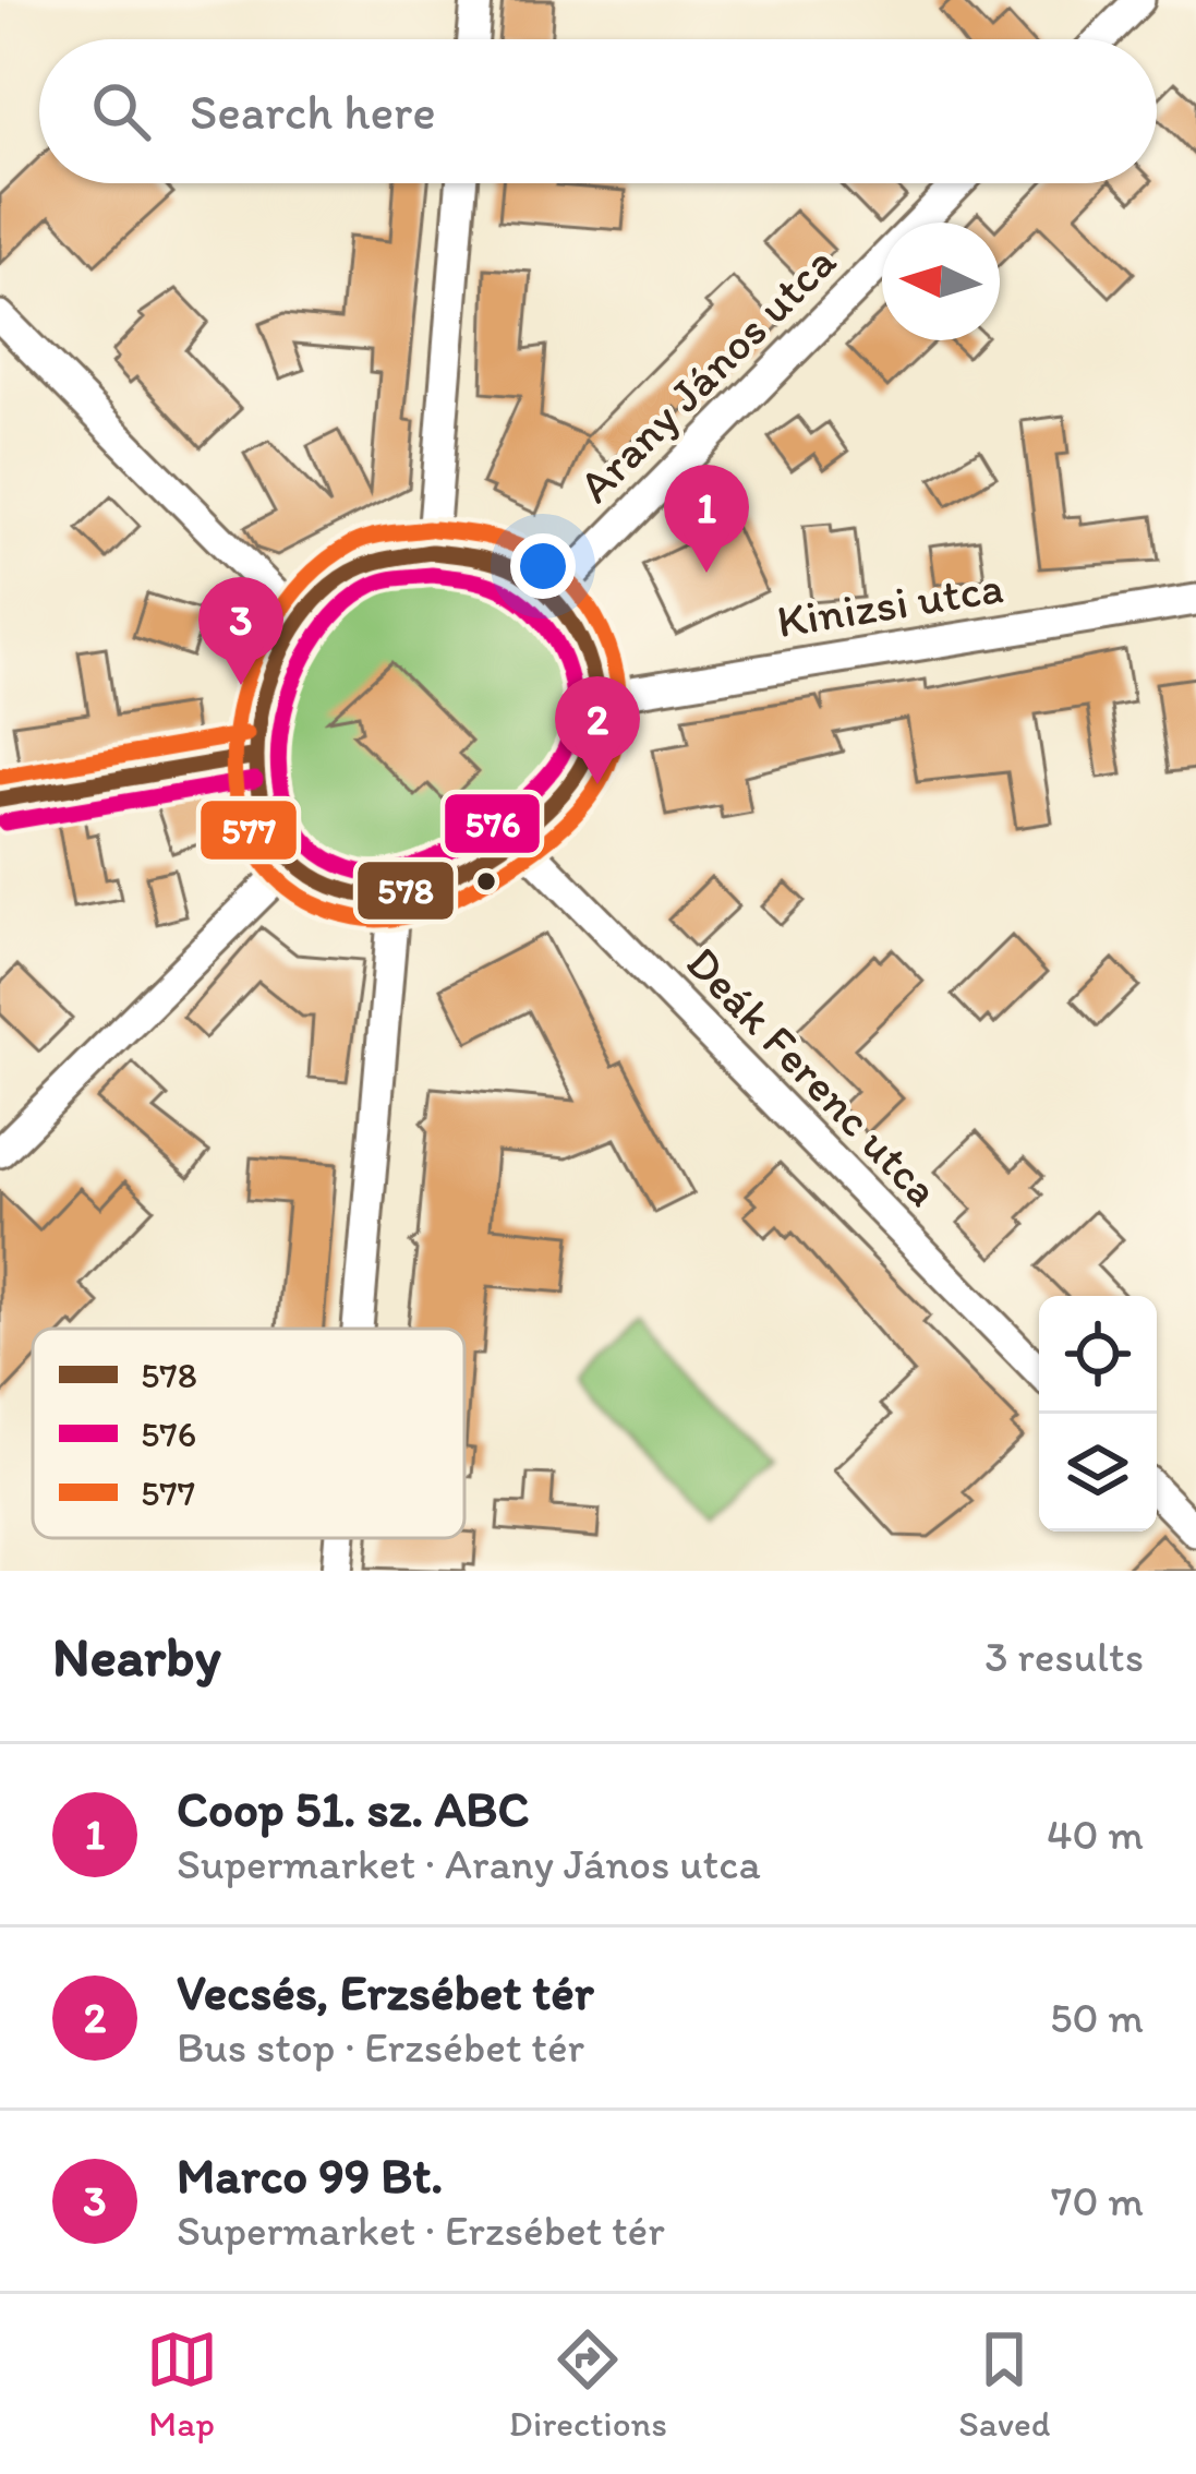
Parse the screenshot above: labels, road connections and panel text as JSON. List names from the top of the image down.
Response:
{
  "streets": {
    "street": ["Arany János utca", "Kinizsi utca", "Deák Ferenc utca"]
  },
  "crossings": [
    ["Arany János utca", "Kinizsi utca"],
    ["Arany János utca", "Deák Ferenc utca"],
    ["Kinizsi utca", "Deák Ferenc utca"]
  ],
  "lines": ["transit line 577", "transit line 578", "transit line 576"],
  "legend": ["578", "576", "577"],
  "north": "left",
  "page": {
    "search": "Search here",
    "pins": ["1", "3", "2"],
    "heading": ["Nearby", "3 results"],
    "list": [
      {
        "mark": "1",
        "name": "Coop 51. sz. ABC",
        "note": "Supermarket · Arany János utca",
        "value": "40 m"
      },
      {
        "mark": "2",
        "name": "Vecsés, Erzsébet tér",
        "note": "Bus stop · Erzsébet tér",
        "value": "50 m"
      },
      {
        "mark": "3",
        "name": "Marco 99 Bt.",
        "note": "Supermarket · Erzsébet tér",
        "value": "70 m"
      }
    ],
    "nav": ["Map", "Directions", "Saved"]
  }
}
